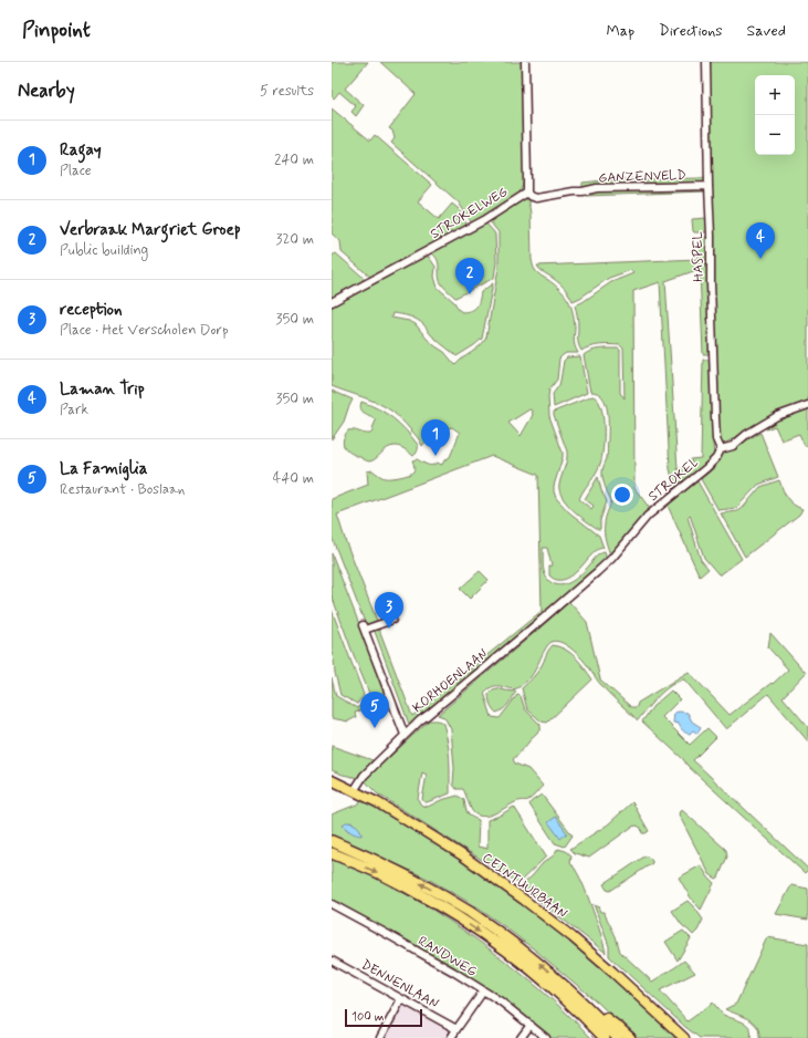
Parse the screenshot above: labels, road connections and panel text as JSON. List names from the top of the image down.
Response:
{
  "streets": {
    "main road": ["CEINTUURBAAN"],
    "street": [
      "GANZENVELD",
      "STROKELWEG",
      "HASPEL",
      "STROKEL",
      "KORHOENLAAN",
      "RANDWEG",
      "DENNENLAAN"
    ]
  },
  "crossings": [
    ["GANZENVELD", "STROKELWEG"],
    ["GANZENVELD", "HASPEL"],
    ["HASPEL", "STROKEL"],
    ["STROKEL", "KORHOENLAAN"],
    ["KORHOENLAAN", "CEINTUURBAAN"]
  ],
  "scale_bar": "100 m",
  "page": {
    "header": "Pinpoint",
    "nav": ["Map", "Directions", "Saved"],
    "heading": ["Nearby", "5 results"],
    "map_buttons": ["+", "−"],
    "list": [
      {
        "mark": "1",
        "name": "Ragay",
        "note": "Place",
        "value": "240 m"
      },
      {
        "mark": "2",
        "name": "Verbraak Margriet Groep",
        "note": "Public building",
        "value": "320 m"
      },
      {
        "mark": "3",
        "name": "reception",
        "note": "Place · Het Verscholen Dorp",
        "value": "350 m"
      },
      {
        "mark": "4",
        "name": "Laman Trip",
        "note": "Park",
        "value": "350 m"
      },
      {
        "mark": "5",
        "name": "La Famiglia",
        "note": "Restaurant · Boslaan",
        "value": "440 m"
      }
    ],
    "pins": [
      "4",
      "2",
      "1",
      "3",
      "5"
    ],
    "scale": "100 m"
  }
}
